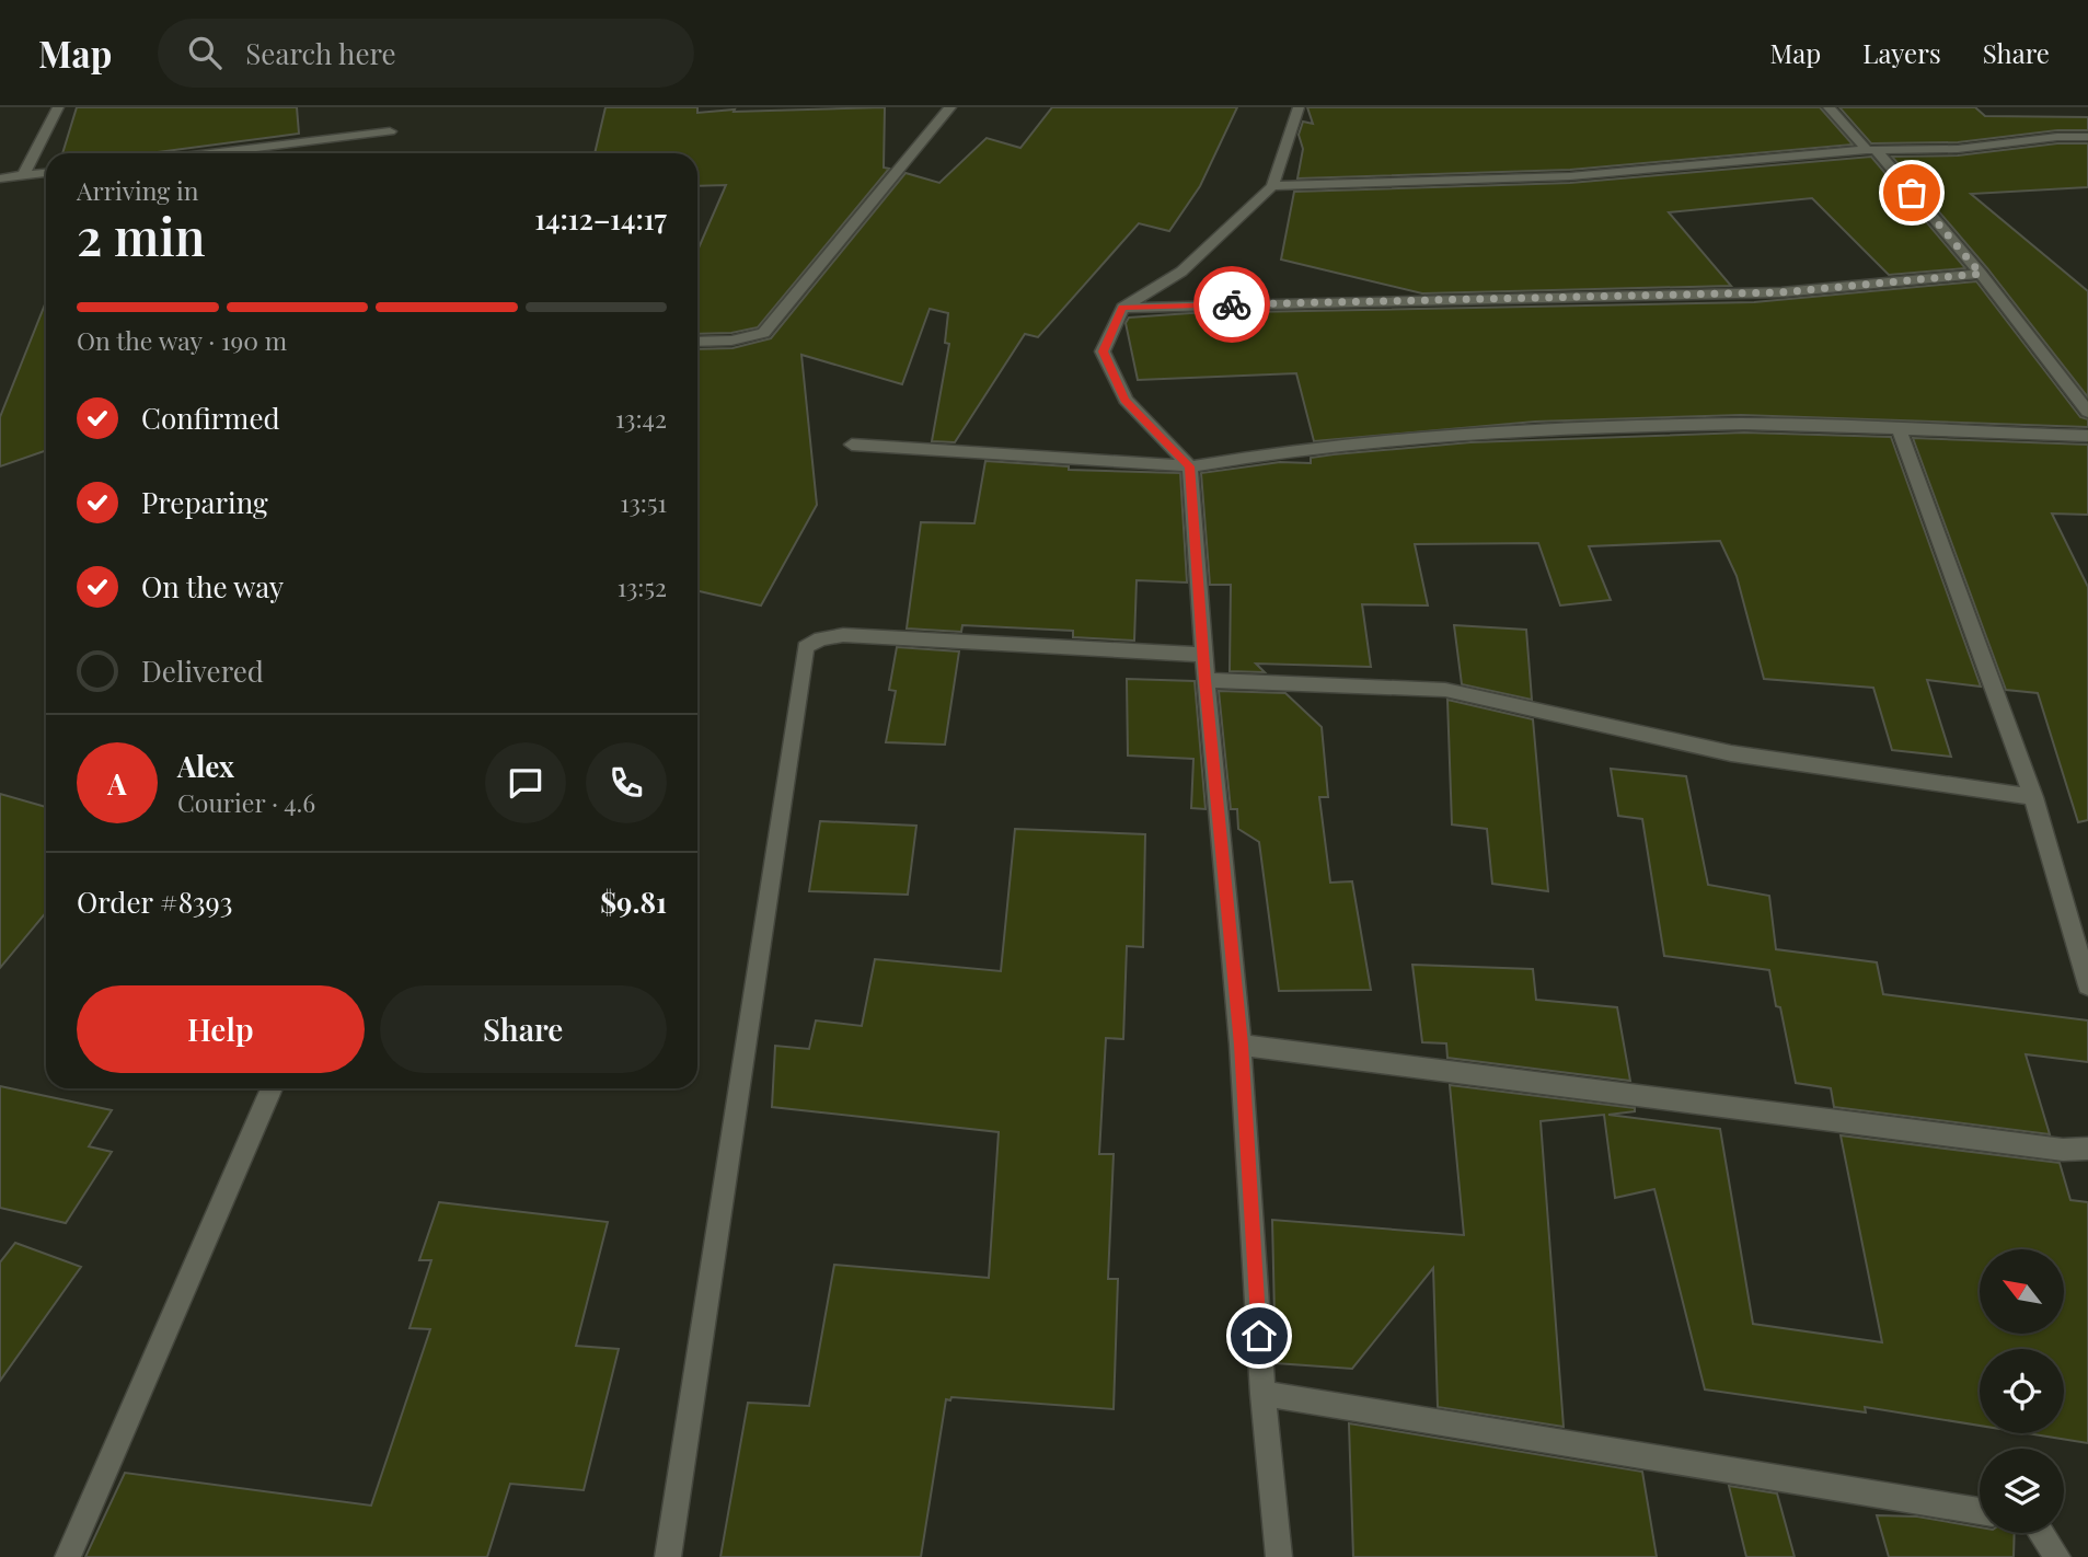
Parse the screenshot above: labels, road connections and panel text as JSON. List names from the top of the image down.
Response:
{
  "north": "top left",
  "page": {
    "header": "Map",
    "search": "Search here",
    "nav": ["Map", "Layers", "Share"],
    "heading": ["2 min", "Arriving in", "14:12–14:17"],
    "panel": [
      "Alex",
      "Courier · 4.6",
      "Order #8393",
      "$9.81"
    ],
    "bar": "On the way · 190 m",
    "list": [
      ["Confirmed", "13:42"],
      ["Preparing", "13:51"],
      ["On the way", "13:52"],
      "Delivered"
    ],
    "round": "A",
    "buttons": ["Help", "Share"]
  }
}
